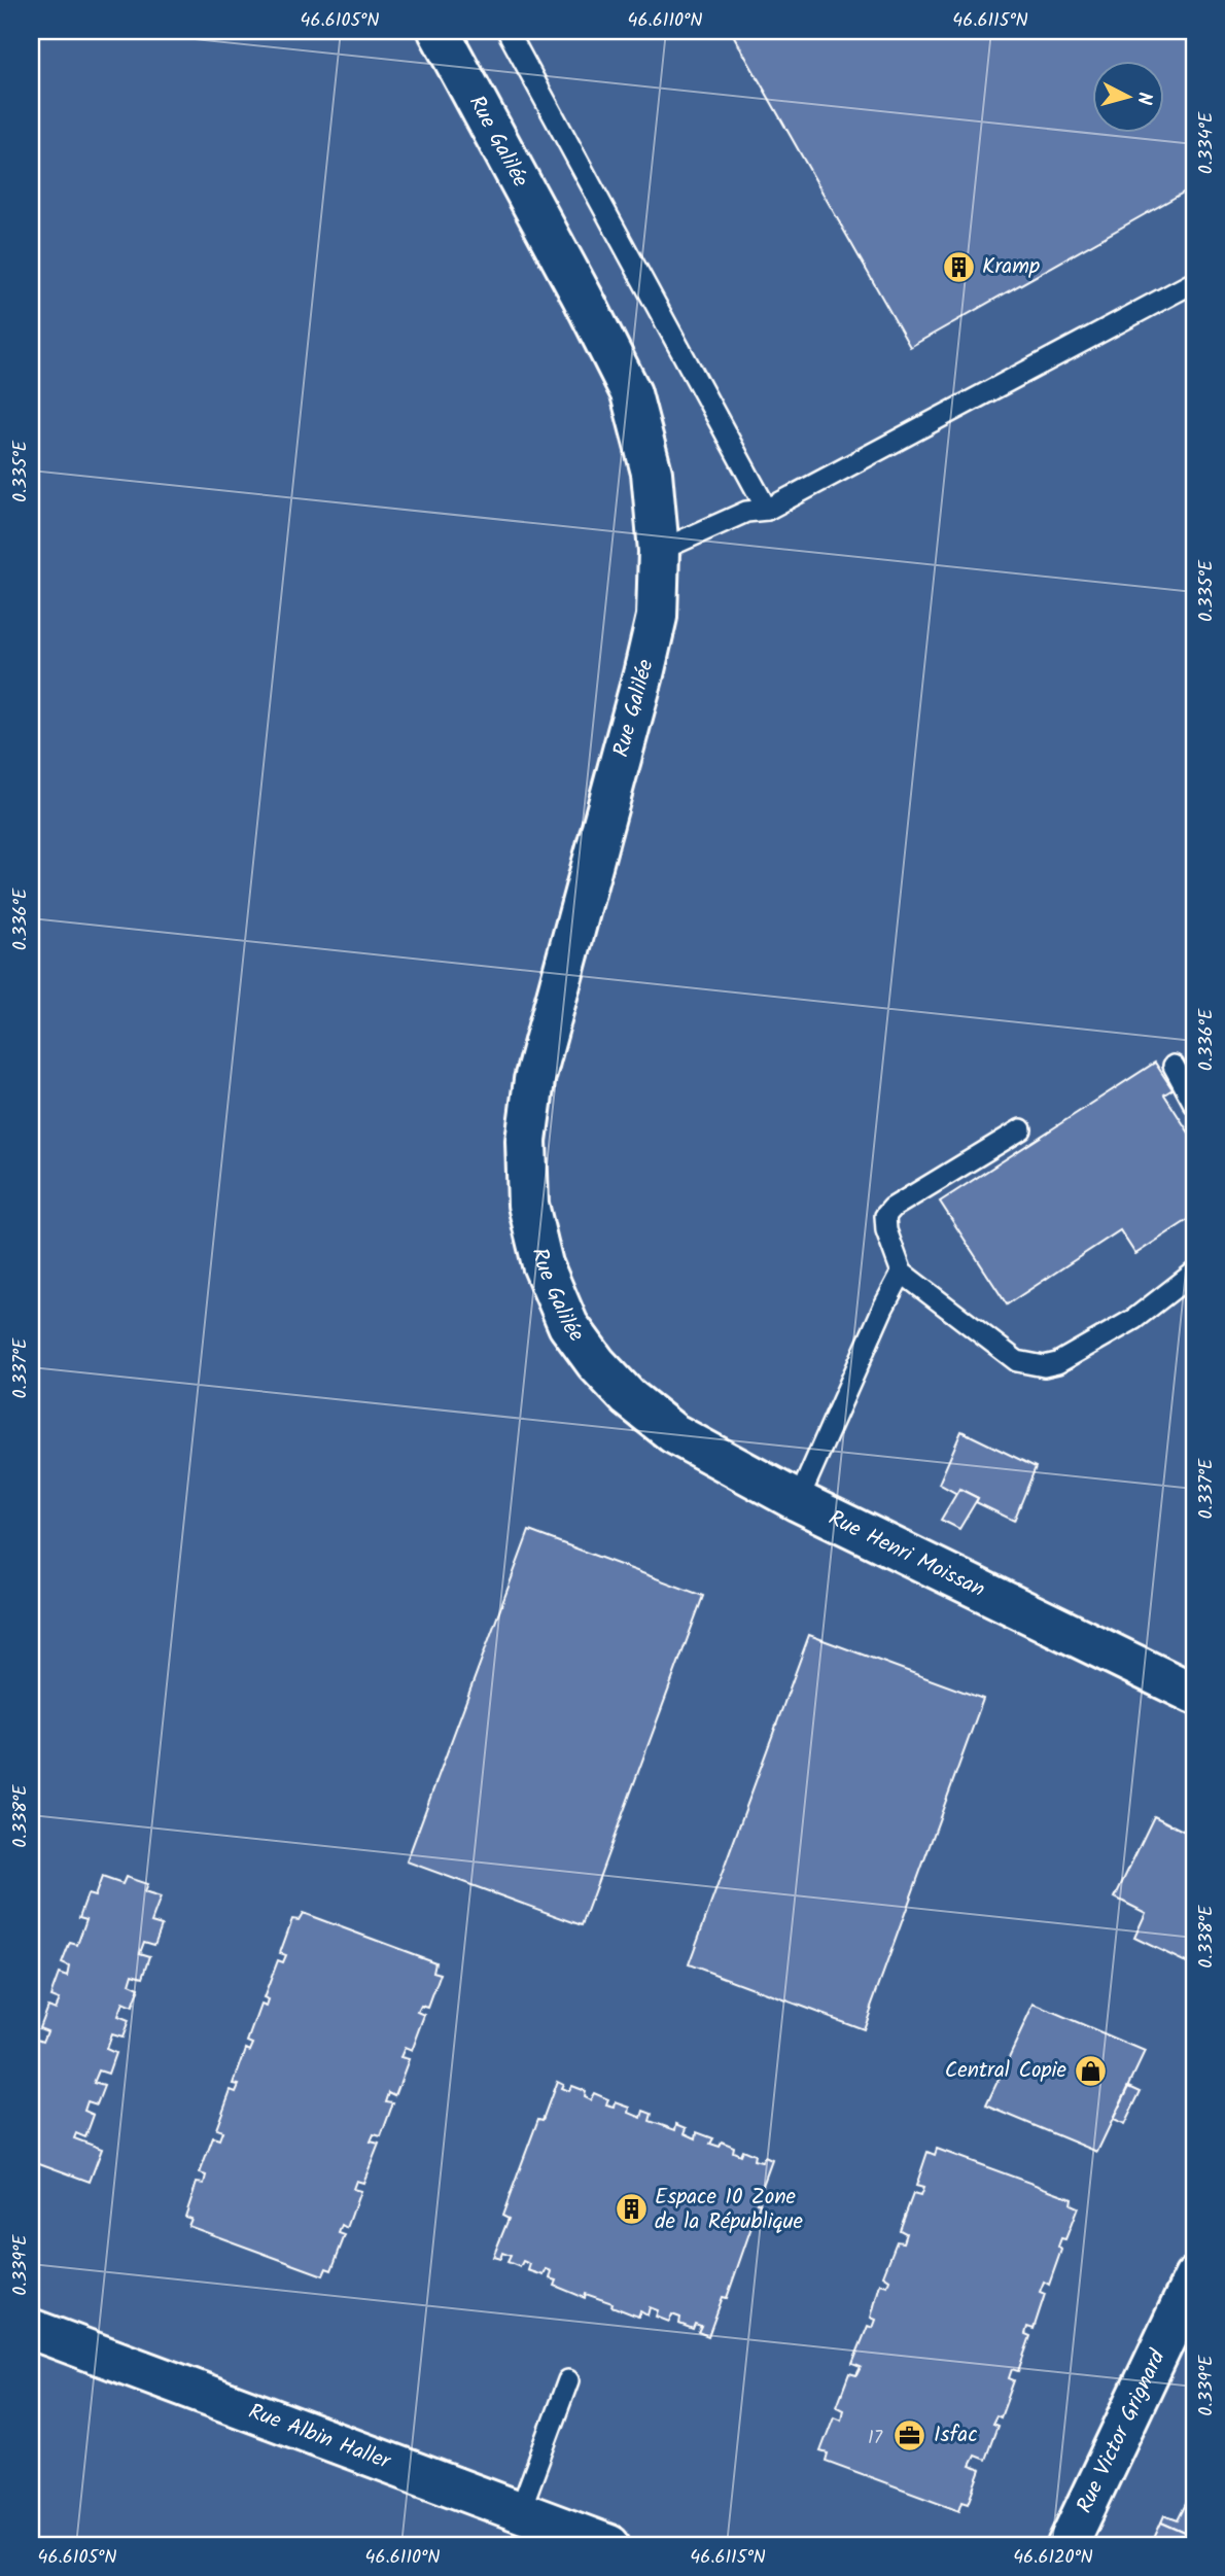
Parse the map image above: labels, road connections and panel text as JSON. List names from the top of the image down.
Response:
{
  "streets": {
    "street": [
      "Rue Galilée",
      "Rue Henri Moissan",
      "Rue Victor Grignard",
      "Rue Albin Haller"
    ]
  },
  "crossings": [
    ["Rue Galilée", "Rue Henri Moissan"]
  ],
  "places": {
    "building": ["Kramp", "Espace 10 Zone de la République"],
    "shop": ["Central Copie"],
    "office": ["Isfac"]
  },
  "house_numbers": ["17"],
  "north": "right",
  "coordinates": [
    "46.6105°N",
    "46.6110°N",
    "46.6115°N",
    "0.334°E",
    "0.335°E",
    "0.336°E",
    "0.337°E",
    "0.338°E",
    "0.339°E",
    "46.6120°N"
  ]
}
